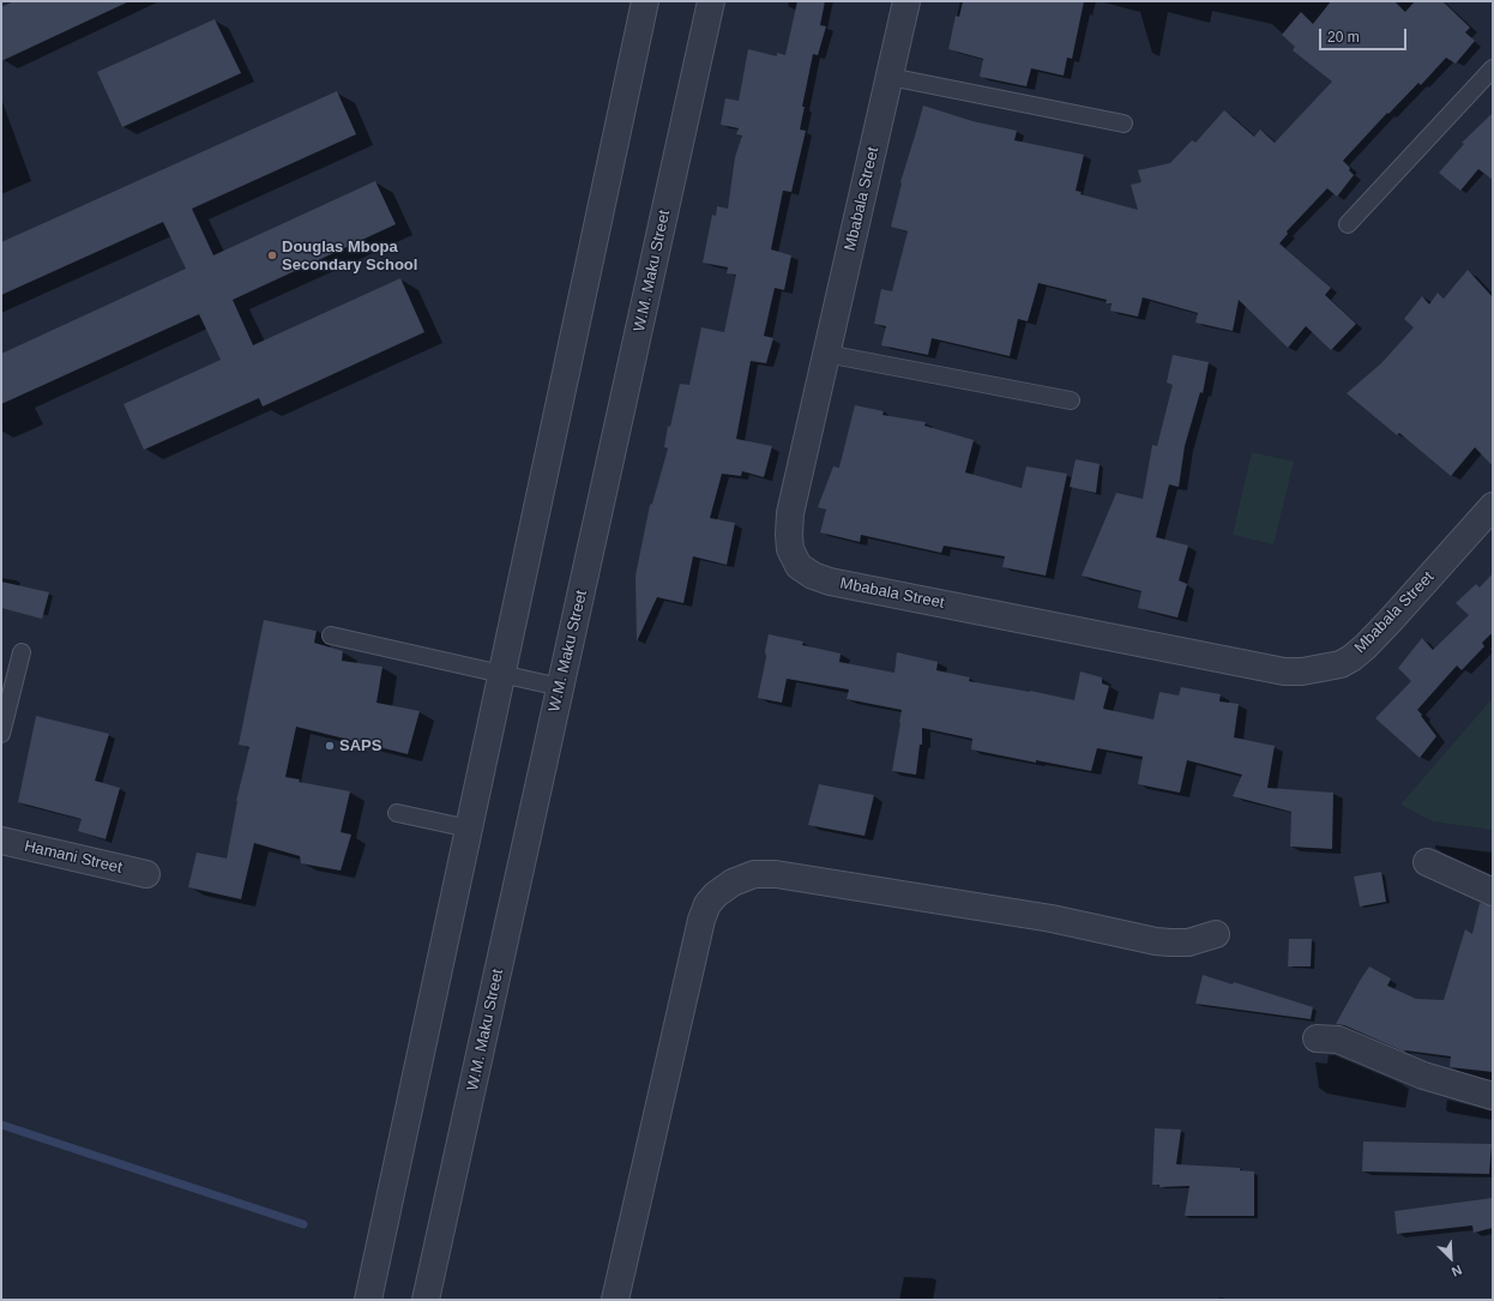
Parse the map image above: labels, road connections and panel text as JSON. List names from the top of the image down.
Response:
{
  "streets": {
    "street": ["Mbabala Street", "W.M. Maku Street", "Hamani Street"]
  },
  "places": ["Douglas Mbopa Secondary School", "SAPS"],
  "scale_bar": "20 m",
  "north": "bottom right"
}
